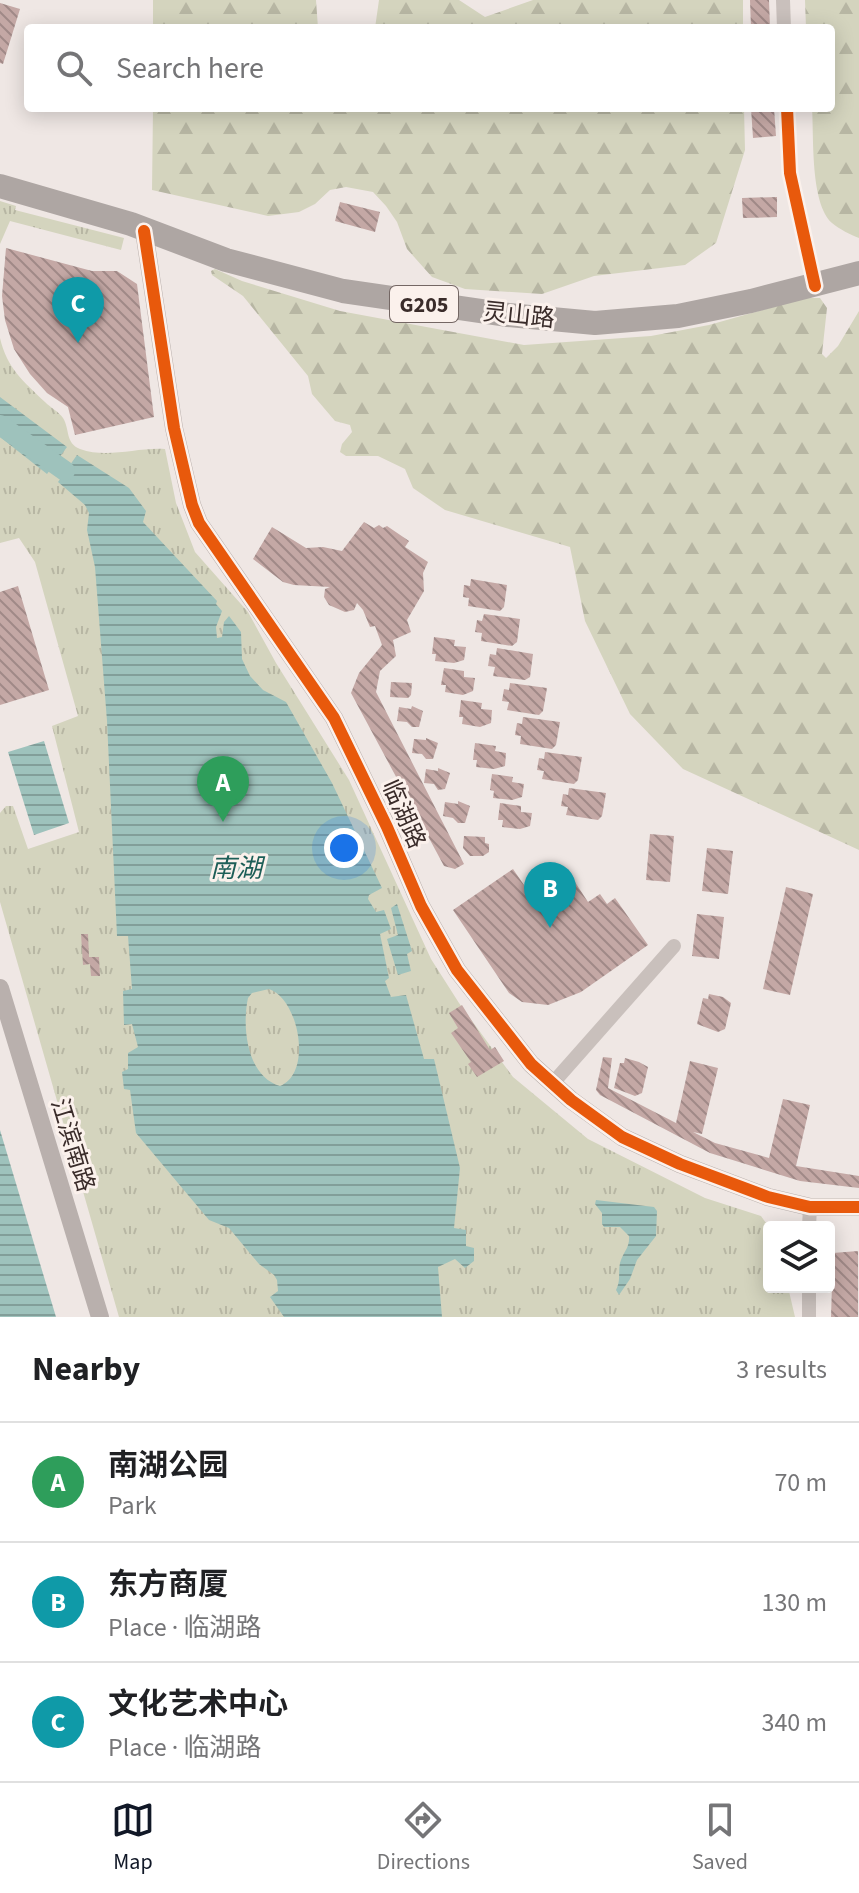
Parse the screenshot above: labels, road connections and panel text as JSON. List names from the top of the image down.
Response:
{
  "streets": {
    "highway": ["G205", "灵山路"],
    "street": ["临湖路", "江滨南路"]
  },
  "crossings": [
    ["灵山路", "临湖路"]
  ],
  "water": ["南湖"],
  "page": {
    "search": "Search here",
    "pins": ["C", "A", "B"],
    "heading": ["Nearby", "3 results"],
    "list": [
      {
        "mark": "A",
        "name": "南湖公园",
        "note": "Park",
        "value": "70 m"
      },
      {
        "mark": "B",
        "name": "东方商厦",
        "note": "Place · 临湖路",
        "value": "130 m"
      },
      {
        "mark": "C",
        "name": "文化艺术中心",
        "note": "Place · 临湖路",
        "value": "340 m"
      }
    ],
    "nav": ["Map", "Directions", "Saved"]
  }
}
